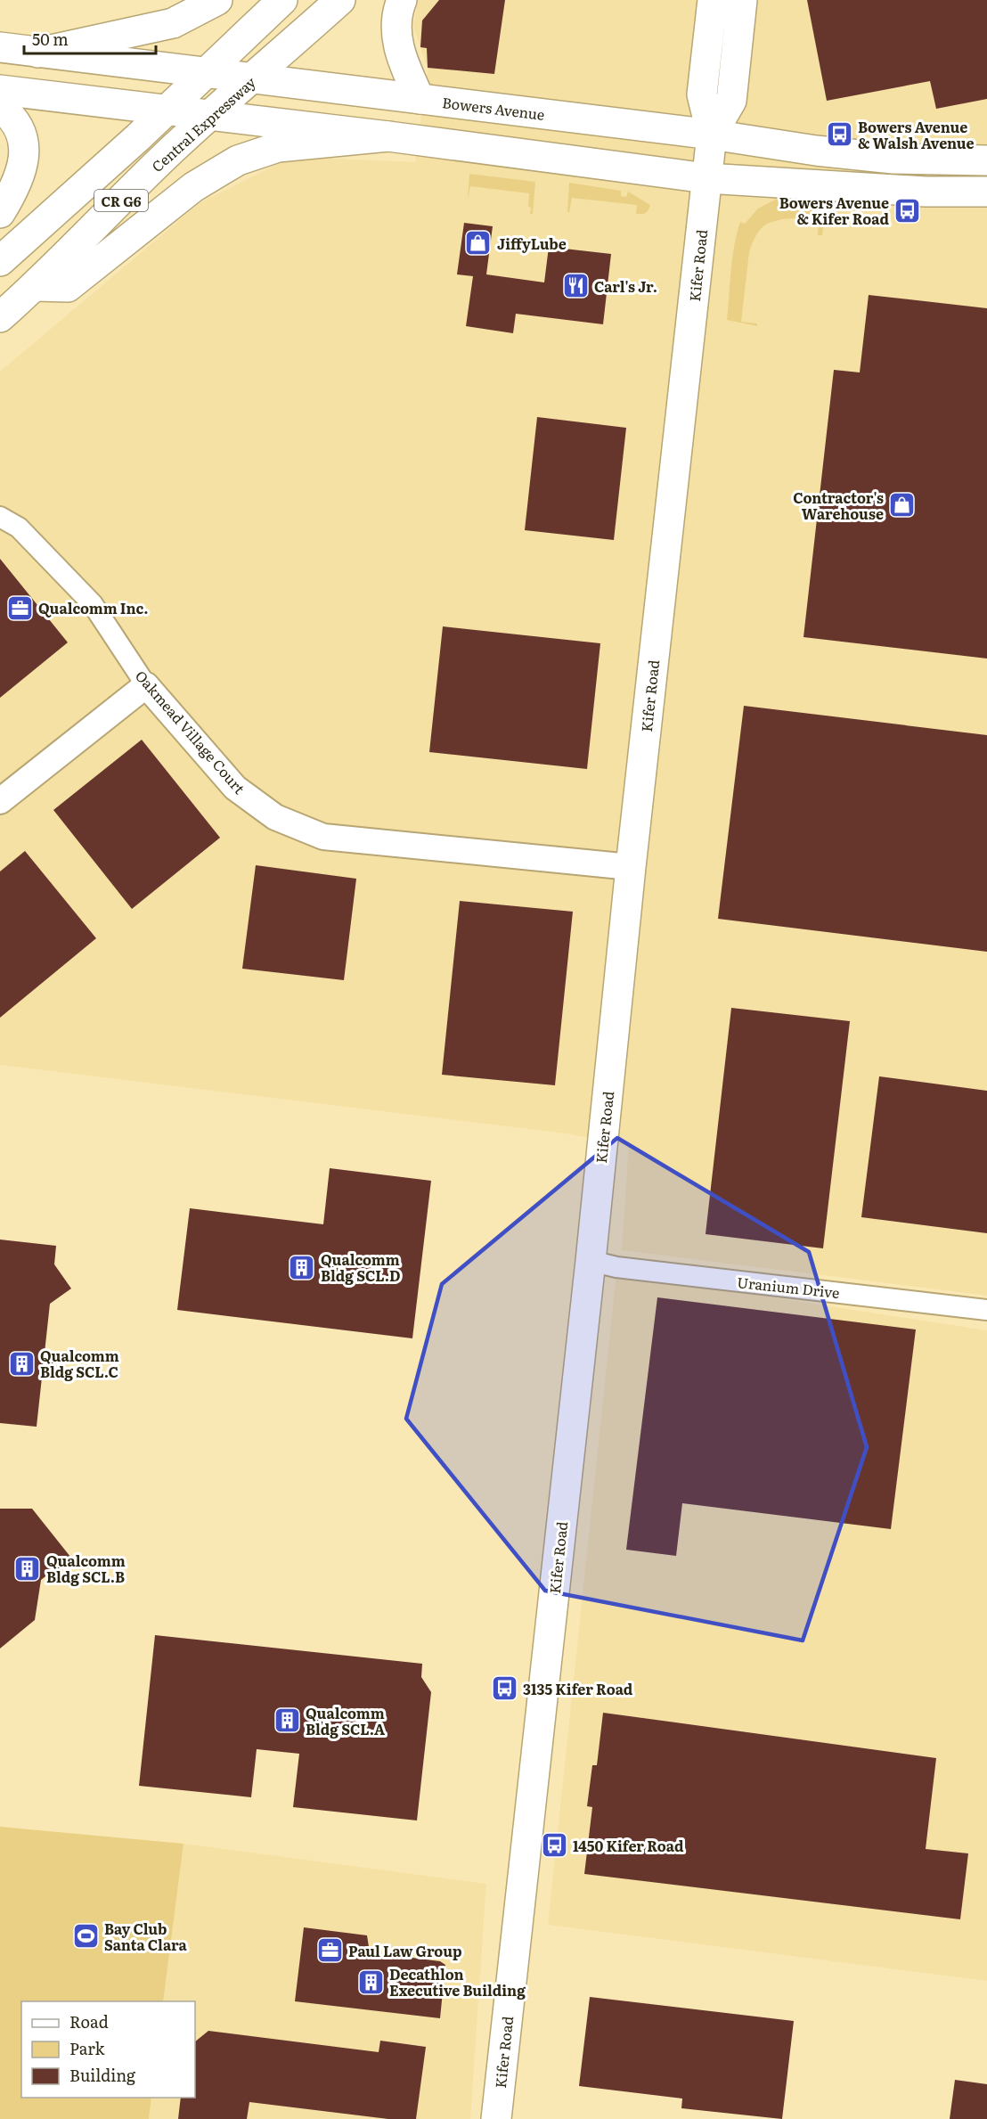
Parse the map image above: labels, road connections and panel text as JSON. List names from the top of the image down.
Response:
{
  "streets": {
    "main road": [
      "Bowers Avenue",
      "Central Expressway",
      "CR G6",
      "Kifer Road"
    ],
    "street": ["Oakmead Village Court", "Uranium Drive"]
  },
  "crossings": [
    ["Bowers Avenue", "Central Expressway"],
    ["Bowers Avenue", "CR G6"],
    ["Bowers Avenue", "Kifer Road"],
    ["Kifer Road", "Oakmead Village Court"],
    ["Kifer Road", "Uranium Drive"]
  ],
  "places": {
    "bus stop": [
      "Bowers Avenue & Walsh Avenue",
      "Bowers Avenue & Kifer Road",
      "3135 Kifer Road",
      "1450 Kifer Road"
    ],
    "shop": ["JiffyLube", "Contractor's Warehouse"],
    "restaurant": ["Carl's Jr."],
    "office": ["Qualcomm Inc.", "Paul Law Group"],
    "building": [
      "Qualcomm Bldg SCL.D",
      "Qualcomm Bldg SCL.C",
      "Qualcomm Bldg SCL.B",
      "Qualcomm Bldg SCL.A",
      "Decathlon Executive Building"
    ],
    "sports": ["Bay Club Santa Clara"]
  },
  "legend": ["Road", "Park", "Building"],
  "scale_bar": "50 m"
}
